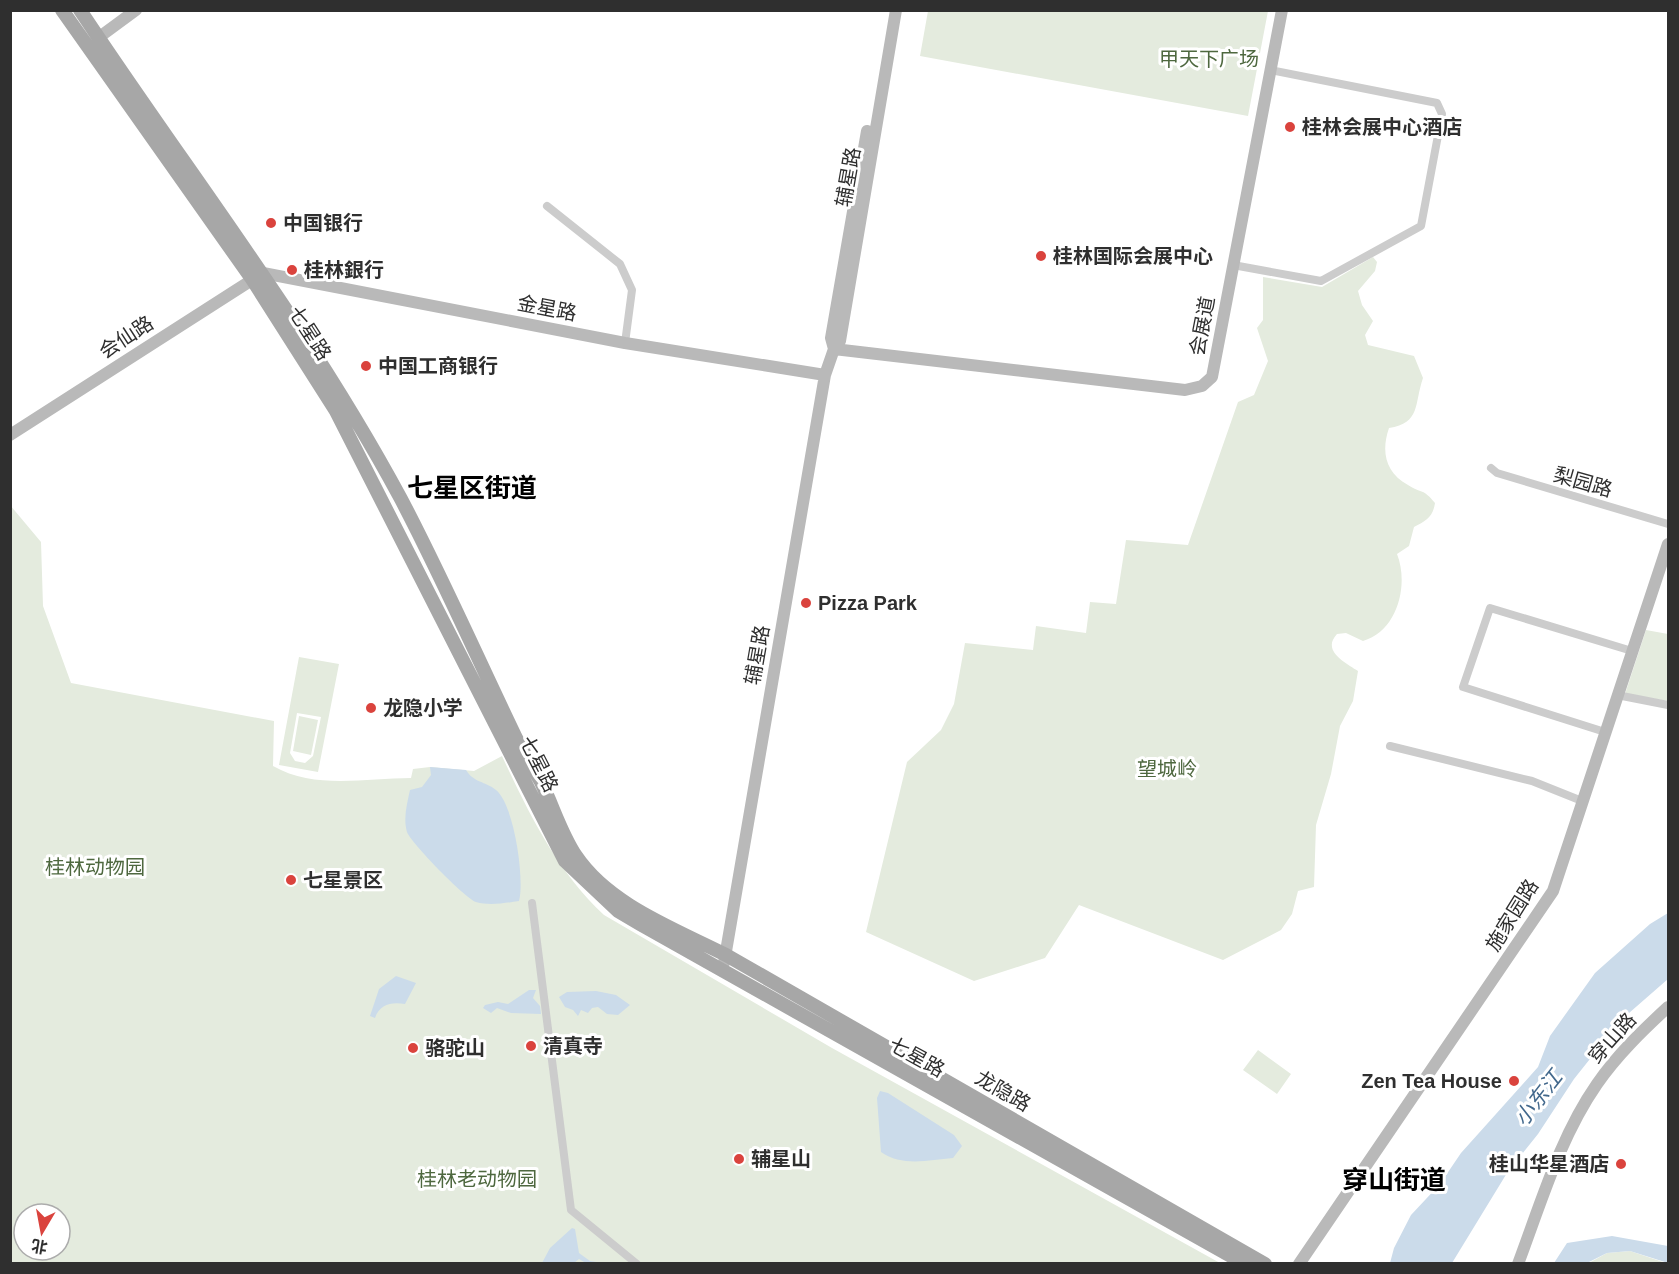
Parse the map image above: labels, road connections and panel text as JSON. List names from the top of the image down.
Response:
{
  "streets": {
    "main road": ["七星路", "龙隐路"],
    "street": [
      "辅星路",
      "金星路",
      "会展道",
      "会仙路",
      "梨园路",
      "施家园路",
      "穿山路"
    ]
  },
  "crossings": [
    ["辅星路", "金星路"],
    ["辅星路", "会展道"],
    ["辅星路", "七星路"],
    ["辅星路", "龙隐路"],
    ["金星路", "七星路"],
    ["金星路", "会仙路"],
    ["七星路", "会仙路"],
    ["七星路", "龙隐路"]
  ],
  "districts": ["七星区街道", "穿山街道"],
  "water": ["小东江"],
  "parks": [
    "甲天下广场",
    "望城岭",
    "桂林动物园",
    "桂林老动物园"
  ],
  "places": [
    "桂林会展中心酒店",
    "中国银行",
    "桂林国际会展中心",
    "桂林銀行",
    "中国工商银行",
    "Pizza Park",
    "龙隐小学",
    "七星景区",
    "清真寺",
    "骆驼山",
    "Zen Tea House",
    "辅星山",
    "桂山华星酒店"
  ],
  "north": "bottom"
}
